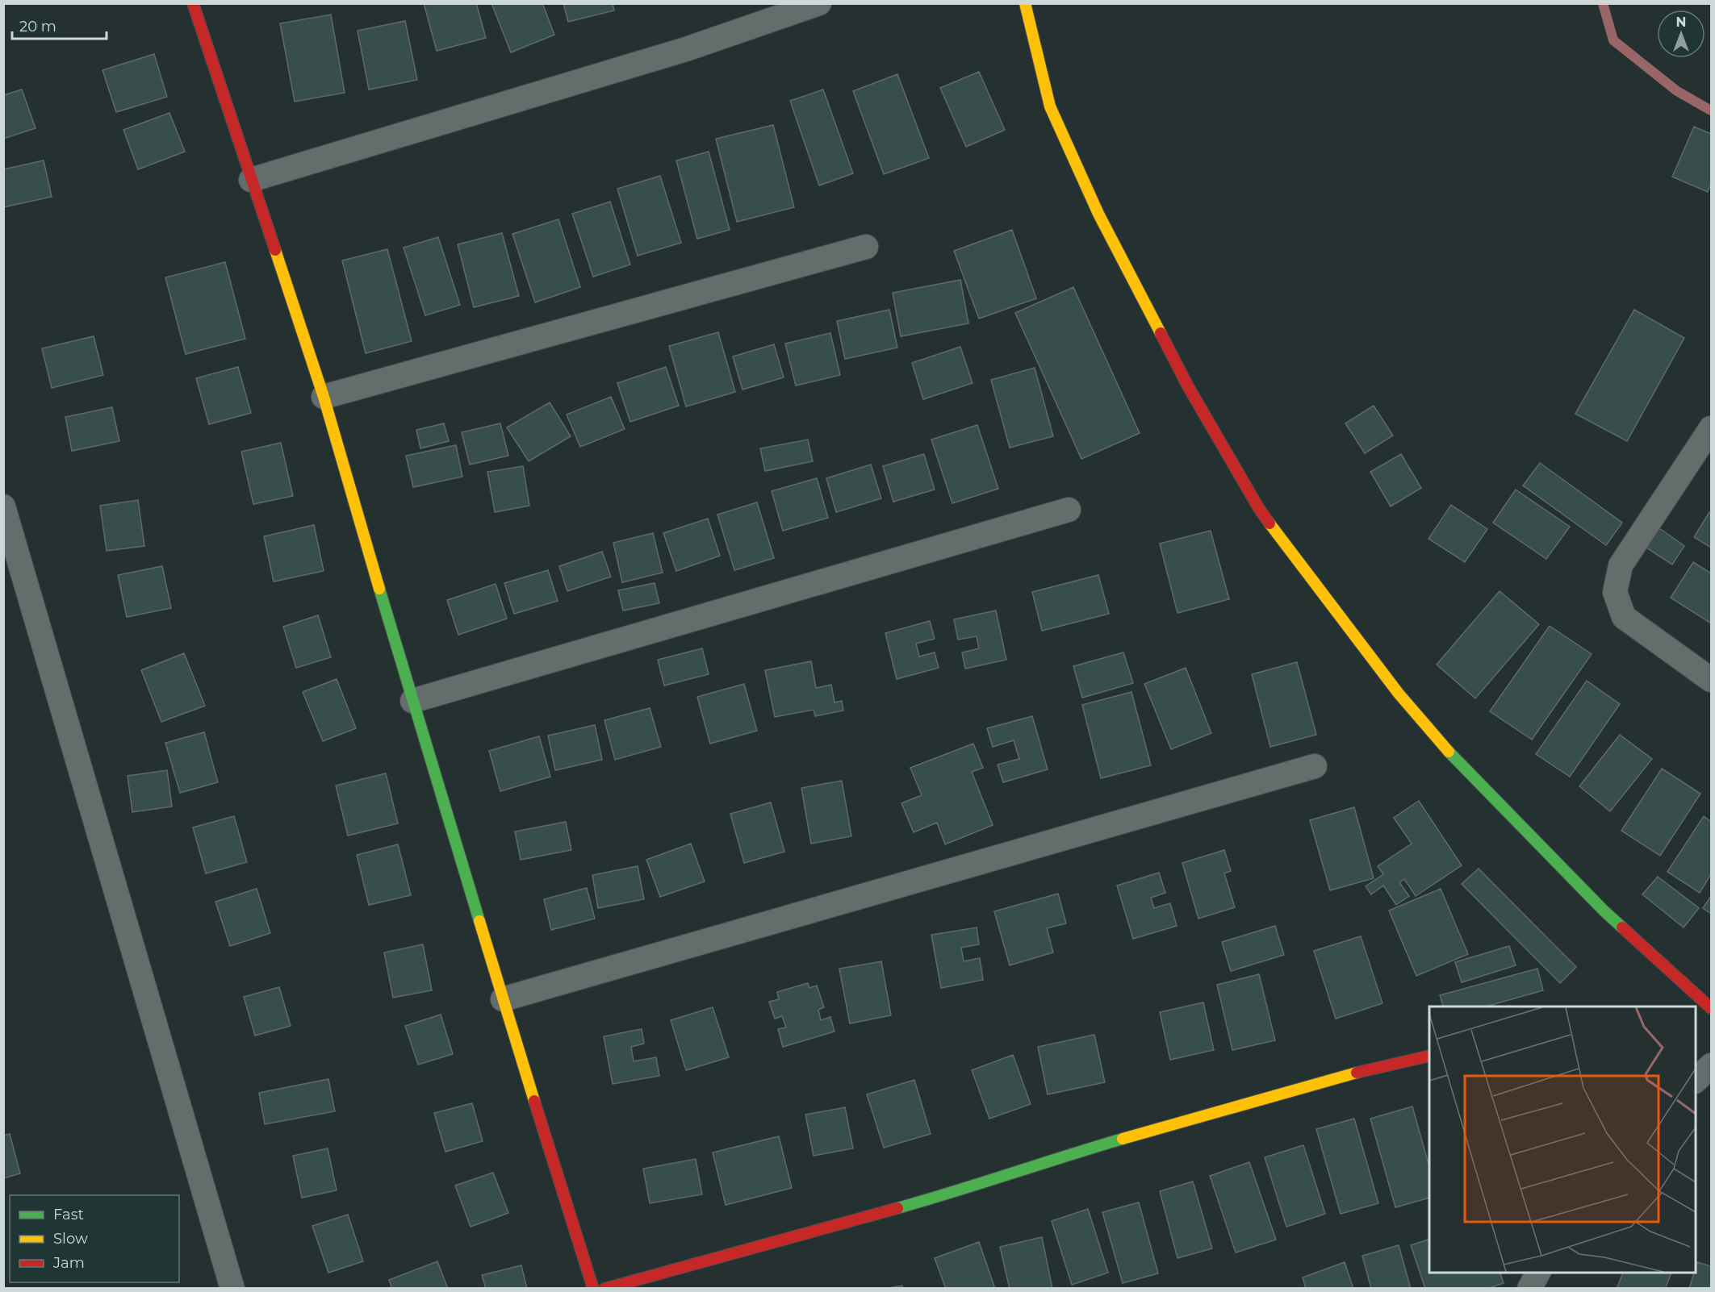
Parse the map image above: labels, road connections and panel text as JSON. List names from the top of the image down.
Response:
{
  "legend": ["Fast", "Slow", "Jam"],
  "scale_bar": "20 m",
  "north": "top"
}
